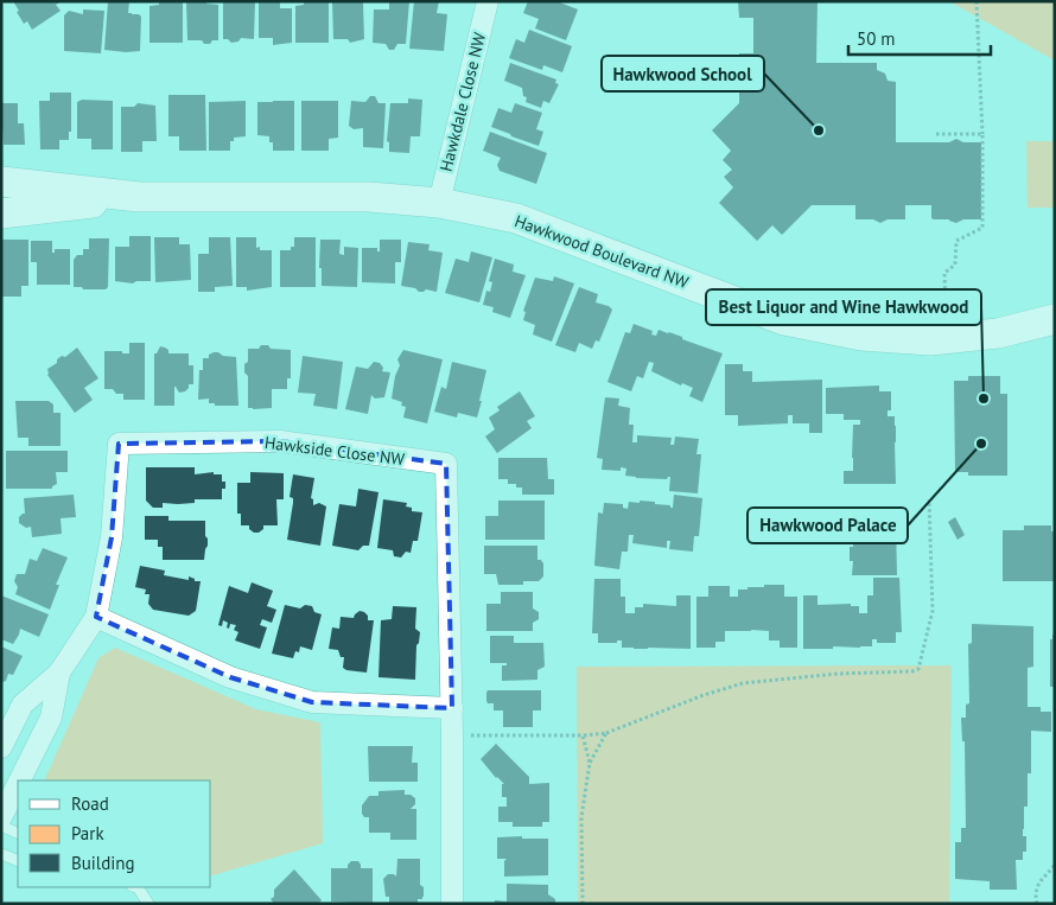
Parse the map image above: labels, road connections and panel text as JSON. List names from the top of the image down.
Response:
{
  "streets": {
    "street": ["Hawkdale Close NW", "Hawkwood Boulevard NW", "Hawkside Close NW"]
  },
  "crossings": [
    ["Hawkdale Close NW", "Hawkwood Boulevard NW"]
  ],
  "places": ["Hawkwood School", "Best Liquor and Wine Hawkwood", "Hawkwood Palace"],
  "legend": ["Road", "Park", "Building"],
  "scale_bar": "50 m"
}
